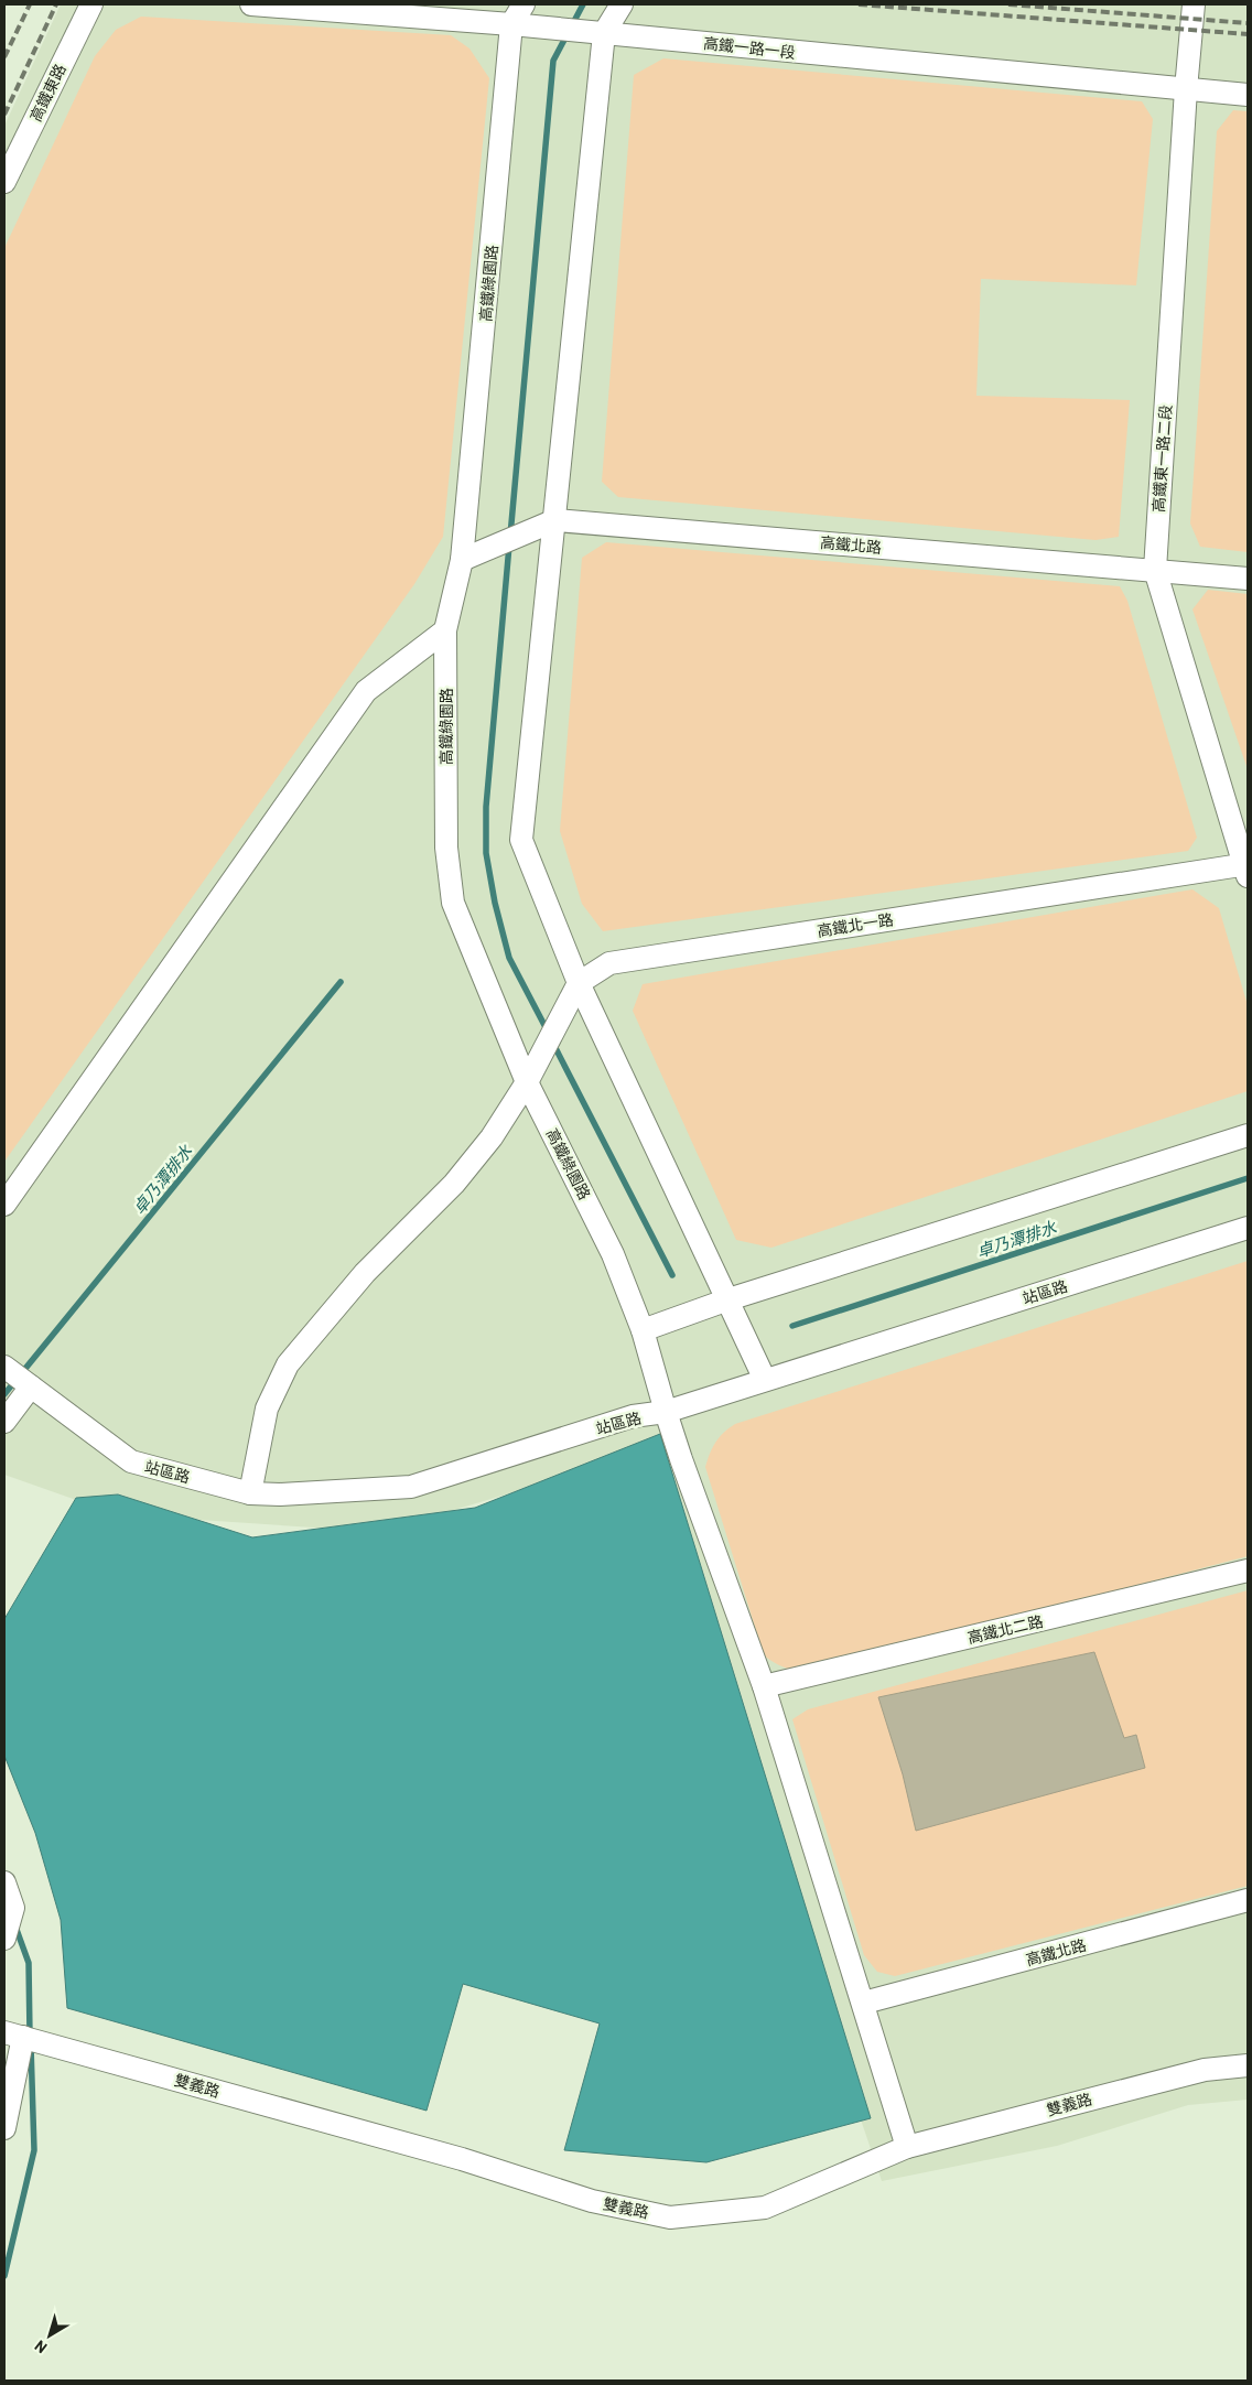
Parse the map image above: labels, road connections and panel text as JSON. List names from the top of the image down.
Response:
{
  "streets": {
    "street": [
      "高鐵一路一段",
      "高鐵東路",
      "高鐵綠園路",
      "高鐵東一路二段",
      "高鐵北路",
      "高鐵北一路",
      "站區路",
      "高鐵北二路",
      "雙義路"
    ]
  },
  "crossings": [
    ["高鐵一路一段", "高鐵綠園路"],
    ["高鐵一路一段", "高鐵東一路二段"],
    ["高鐵綠園路", "高鐵北路"],
    ["高鐵綠園路", "高鐵北一路"],
    ["高鐵綠園路", "站區路"],
    ["高鐵綠園路", "高鐵北二路"],
    ["高鐵綠園路", "雙義路"],
    ["高鐵東一路二段", "高鐵北路"],
    ["高鐵東一路二段", "高鐵北一路"],
    ["高鐵北一路", "站區路"]
  ],
  "water": ["卓乃潭排水"],
  "north": "bottom left"
}
